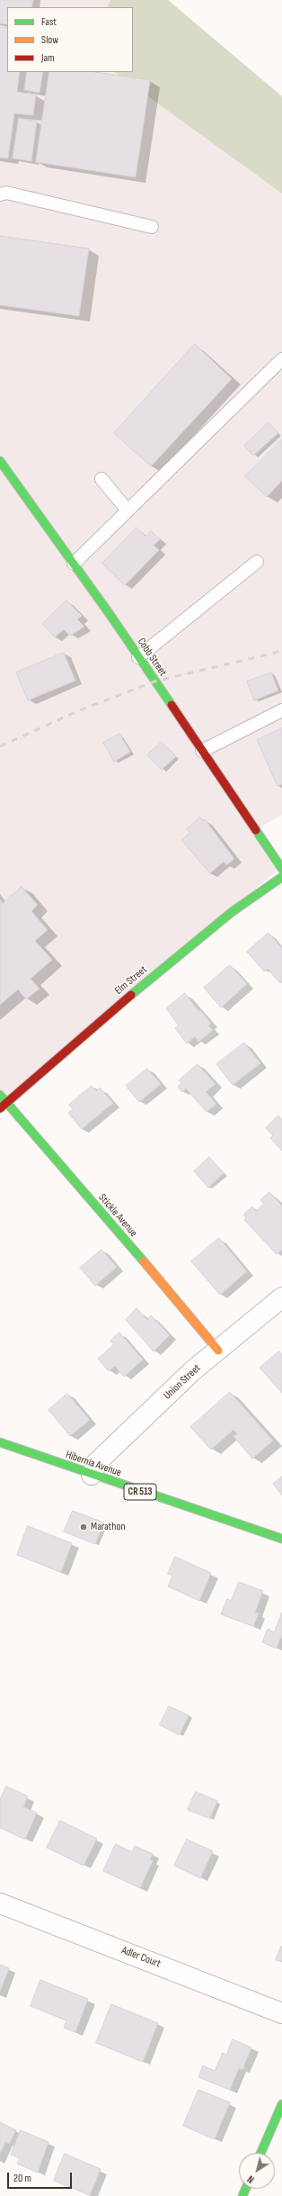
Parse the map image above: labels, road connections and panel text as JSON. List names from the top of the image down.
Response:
{
  "streets": {
    "street": [
      "Cobb Street",
      "Elm Street",
      "Stickle Avenue",
      "Union Street",
      "Hibernia Avenue",
      "CR 513",
      "Adler Court"
    ]
  },
  "crossings": [
    ["Elm Street", "Stickle Avenue"],
    ["Stickle Avenue", "Union Street"],
    ["Union Street", "Hibernia Avenue"]
  ],
  "places": ["Marathon"],
  "legend": ["Fast", "Slow", "Jam"],
  "scale_bar": "20 m",
  "north": "bottom left"
}
